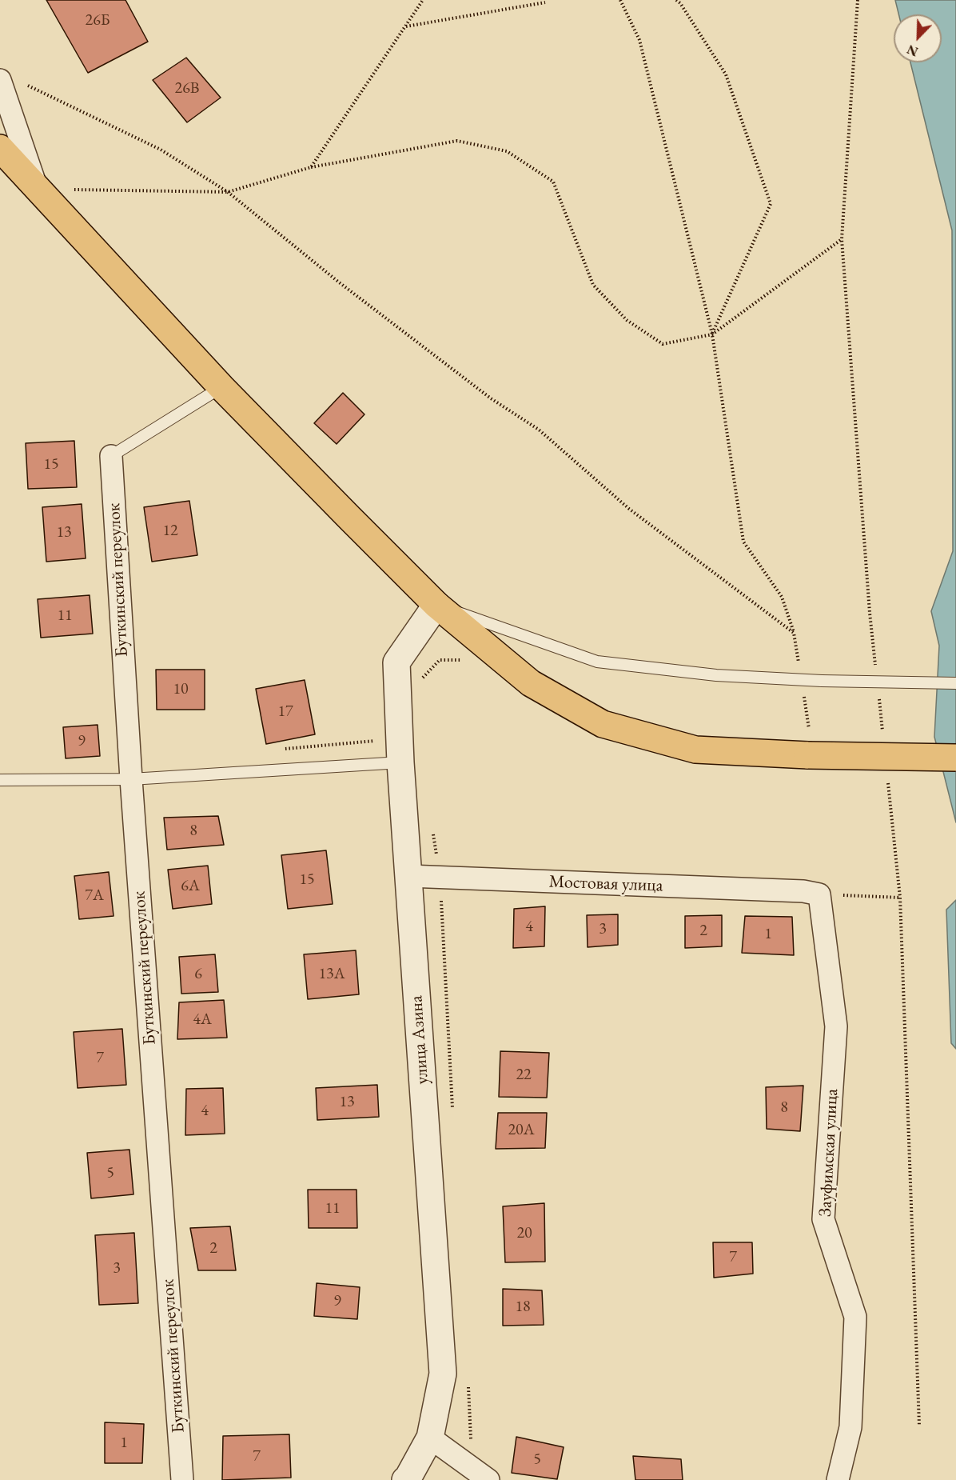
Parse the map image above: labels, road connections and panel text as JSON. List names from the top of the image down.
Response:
{
  "streets": {
    "street": [
      "Буткинский переулок",
      "Мостовая улица",
      "улица Азина",
      "Зауфимская улица"
    ]
  },
  "crossings": [
    ["Мостовая улица", "улица Азина"],
    ["Мостовая улица", "Зауфимская улица"]
  ],
  "house_numbers": [
    "26Б",
    "26В",
    "15",
    "12",
    "13",
    "11",
    "10",
    "17",
    "9",
    "8",
    "15",
    "6А",
    "7А",
    "4",
    "3",
    "2",
    "1",
    "6",
    "13А",
    "4А",
    "7",
    "22",
    "13",
    "8",
    "4",
    "20А",
    "5",
    "11",
    "20",
    "2",
    "7",
    "3",
    "9",
    "18",
    "1",
    "7",
    "5"
  ],
  "north": "bottom left"
}
